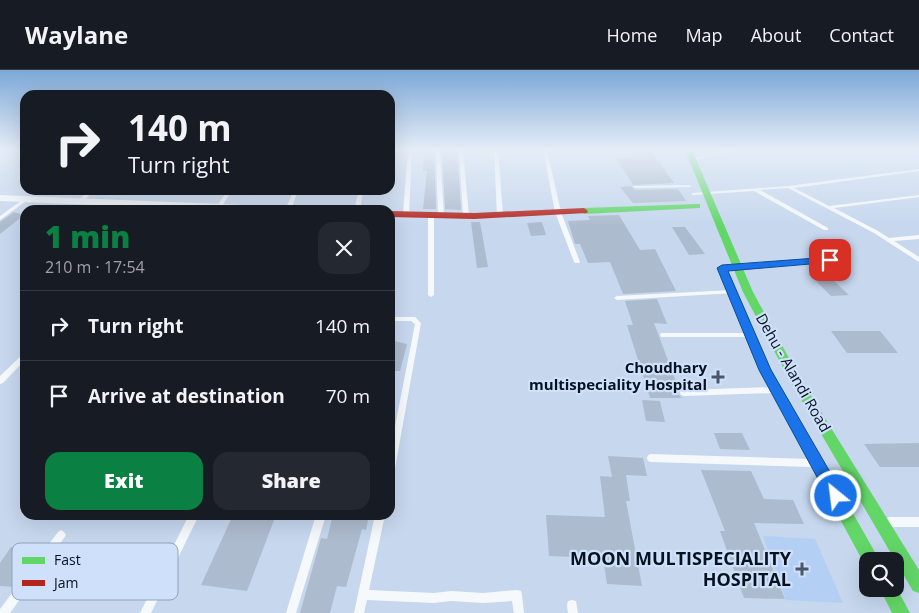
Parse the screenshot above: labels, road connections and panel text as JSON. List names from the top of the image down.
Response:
{
  "streets": {
    "main road": ["Dehu - Alandi Road"]
  },
  "places": {
    "health": ["Choudhary multispeciality Hospital", "MOON MULTISPECIALITY HOSPITAL"]
  },
  "legend": ["Fast", "Jam"],
  "page": {
    "header": "Waylane",
    "nav": [
      "Home",
      "Map",
      "About",
      "Contact"
    ],
    "turn": ["140 m", "Turn right"],
    "heading": ["1 min", "210 m · 17:54"],
    "list": [
      {
        "name": "Turn right",
        "value": "140 m"
      },
      {
        "name": "Arrive at destination",
        "value": "70 m"
      }
    ],
    "buttons": ["Exit", "Share"]
  }
}
